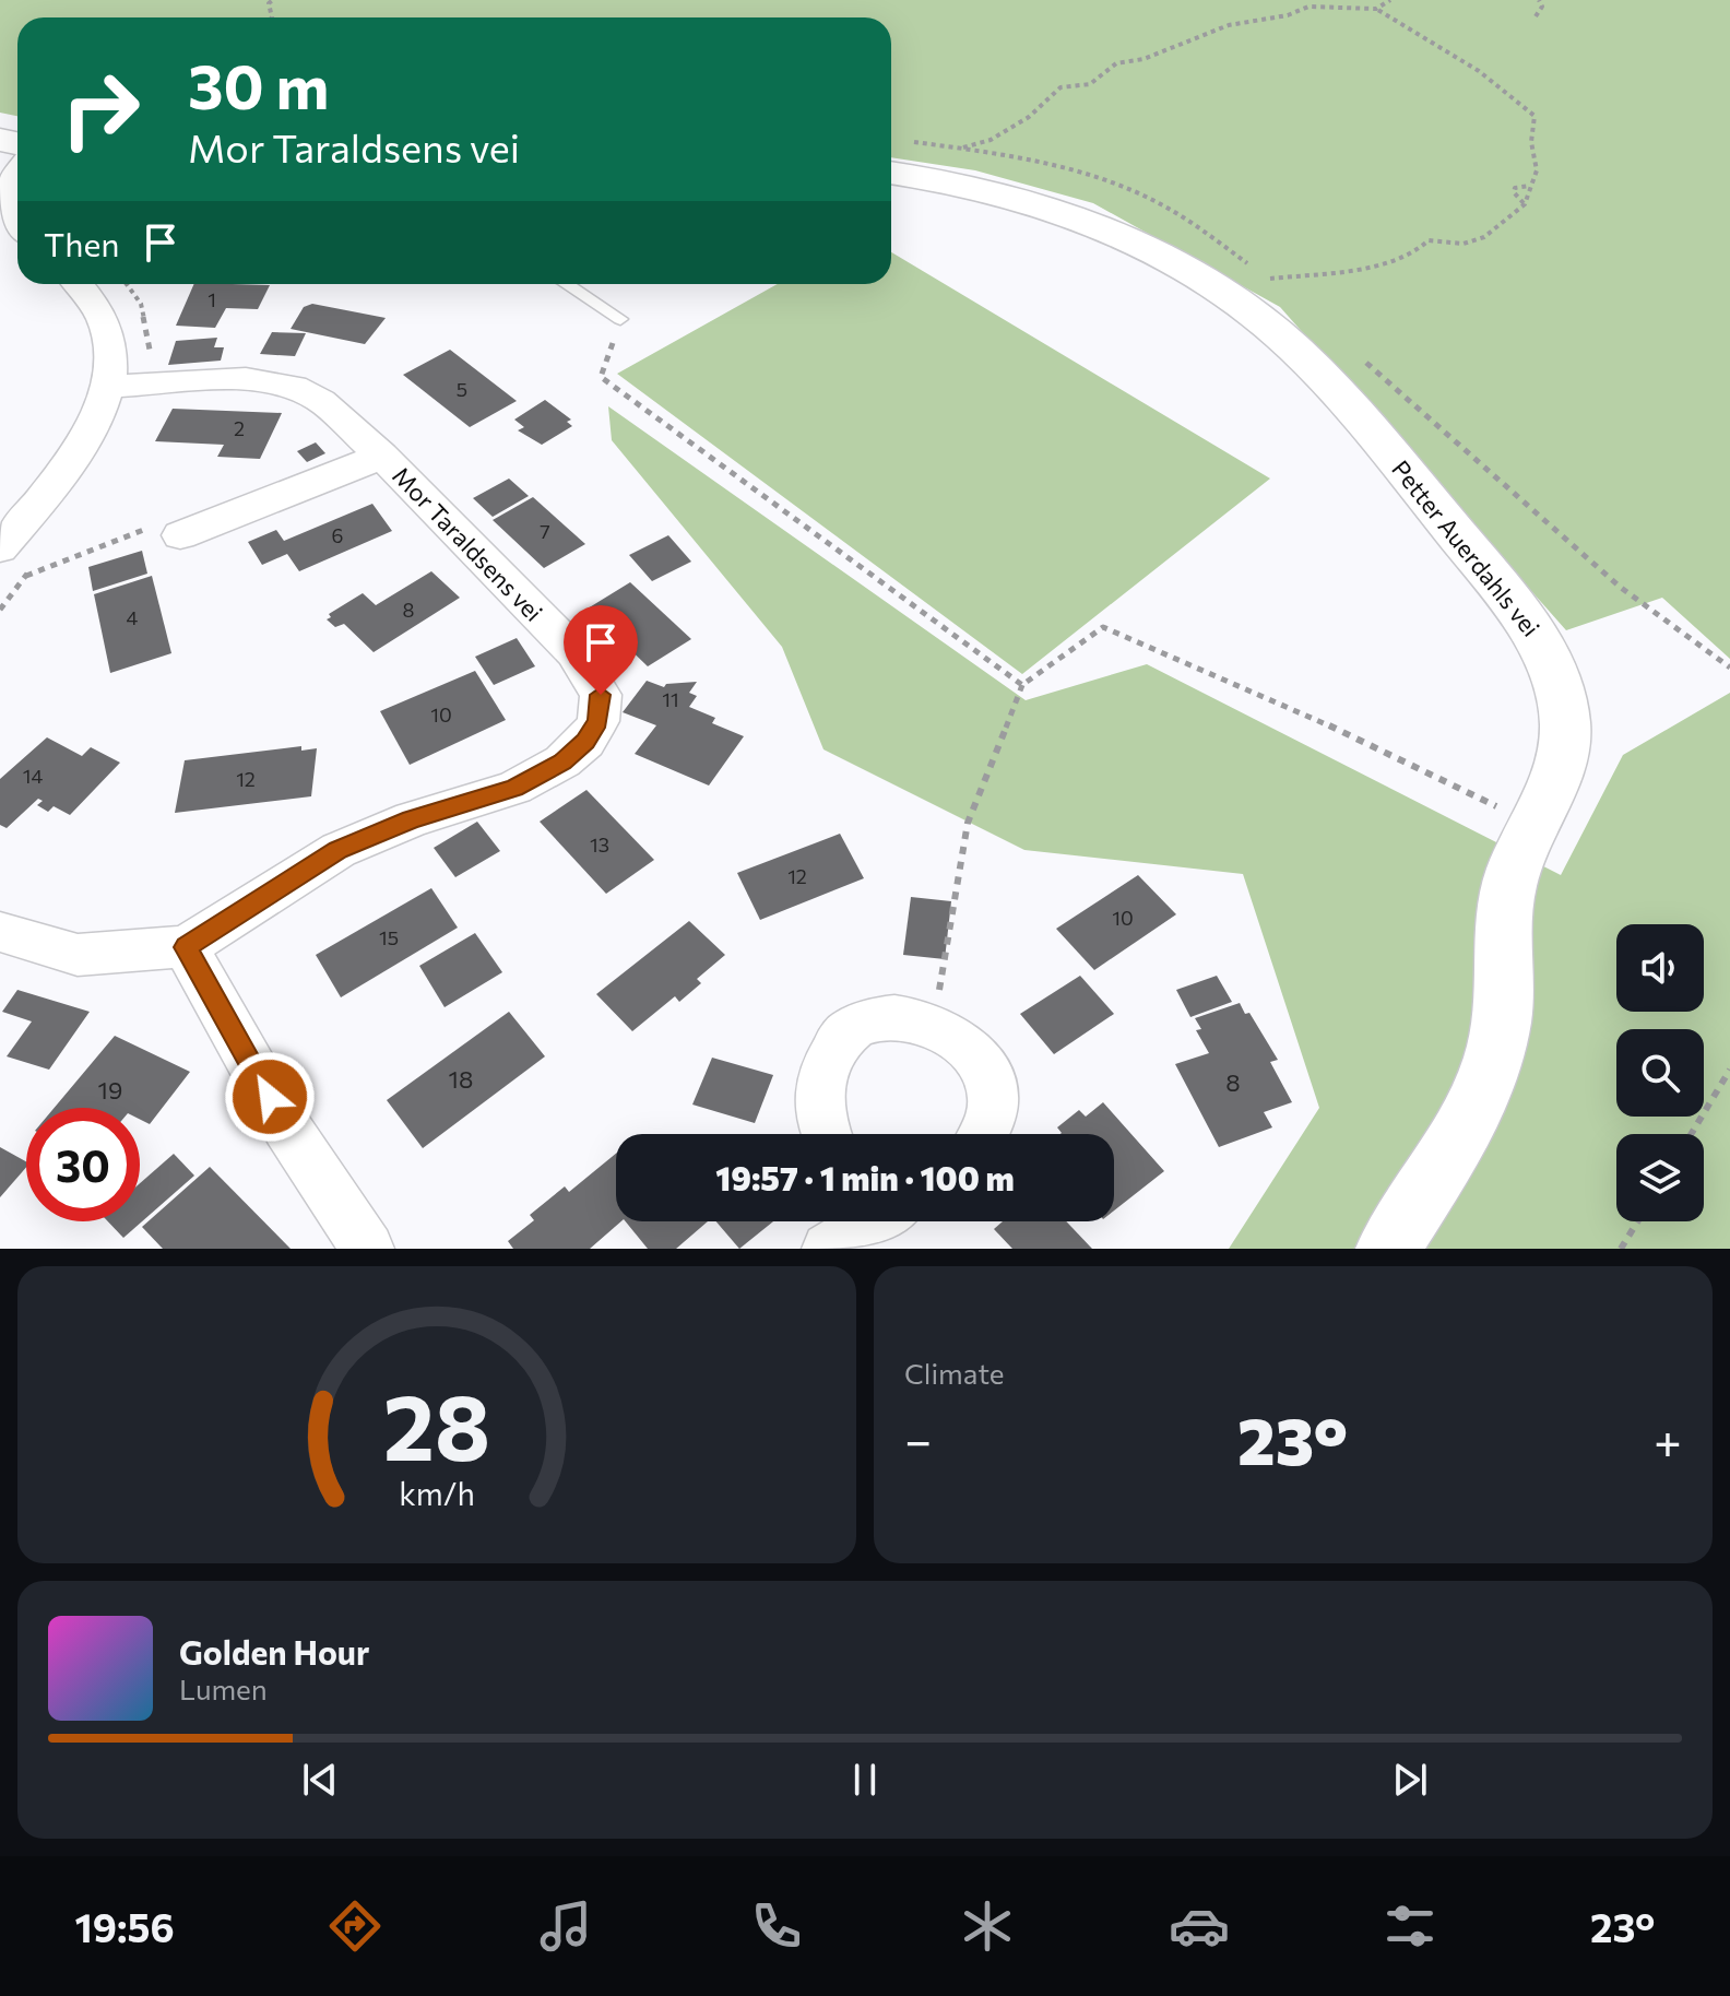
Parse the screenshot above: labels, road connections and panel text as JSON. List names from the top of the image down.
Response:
{
  "streets": {
    "street": ["Mor Taraldsens vei", "Petter Auerdahls vei"]
  },
  "house_numbers": [
    "1",
    "5",
    "2",
    "7",
    "6",
    "8",
    "4",
    "11",
    "10",
    "14",
    "12",
    "13",
    "12",
    "10",
    "15",
    "18",
    "8",
    "19"
  ],
  "page": {
    "turn": ["30 m", "Mor Taraldsens vei"],
    "then": "Then",
    "limit": "30",
    "trip": "19:57 · 1 min · 100 m",
    "tile": "Climate",
    "heat": ["−", "23°", "+"],
    "song": ["Golden Hour", "Lumen"],
    "tabs": ["19:56", "23°"],
    "gauge": ["28", "km/h"]
  }
}
